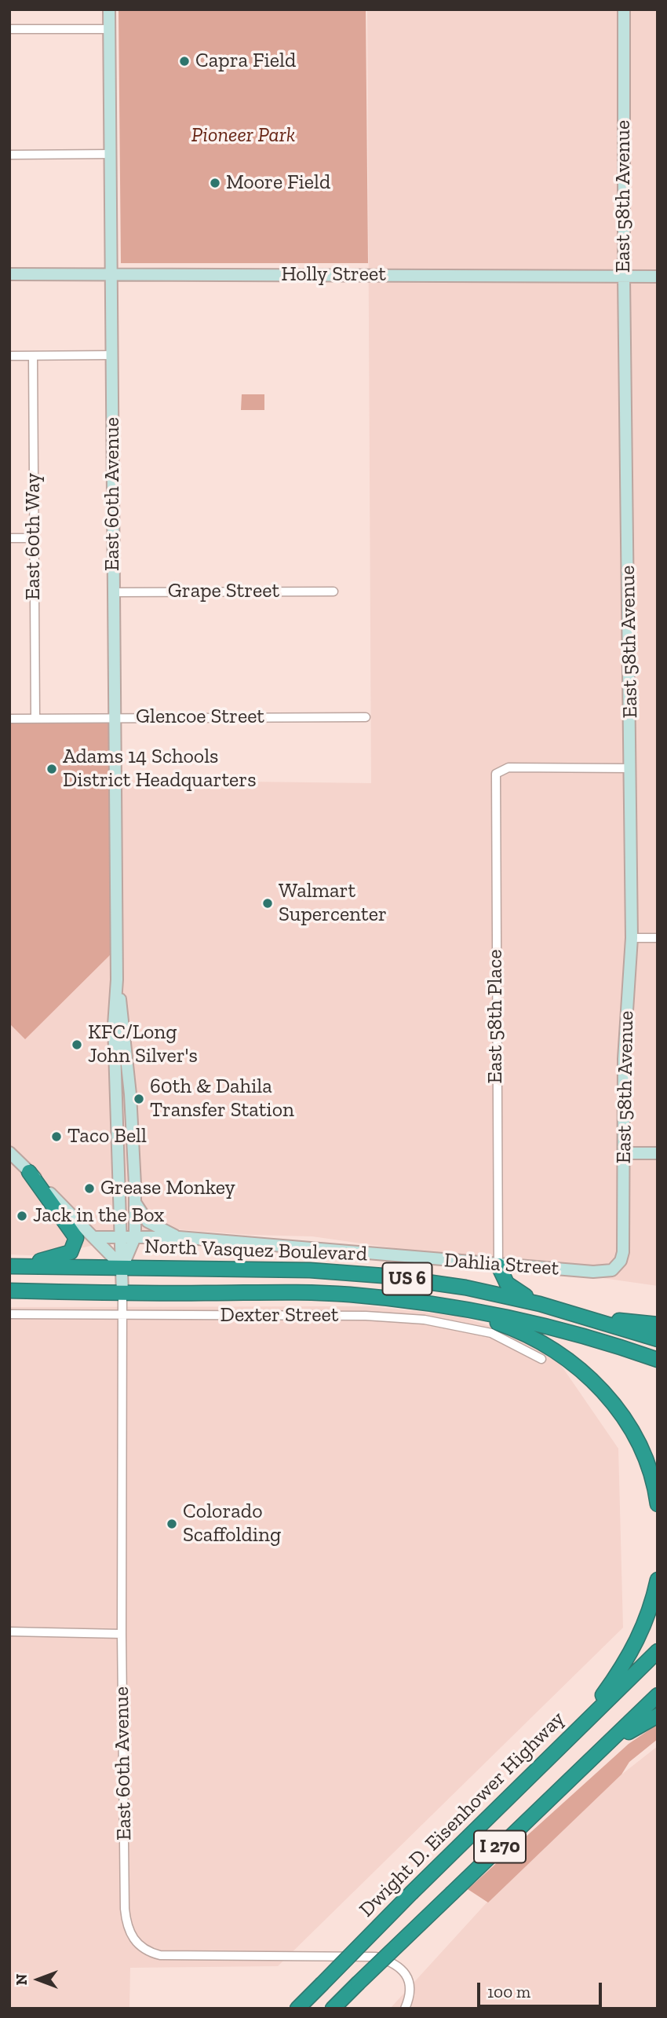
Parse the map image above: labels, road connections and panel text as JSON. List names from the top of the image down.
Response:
{
  "streets": {
    "highway": [
      "North Vasquez Boulevard",
      "US 6",
      "Dwight D. Eisenhower Highway",
      "I 270"
    ],
    "street": [
      "East 58th Avenue",
      "Holly Street",
      "East 60th Avenue",
      "East 60th Way",
      "Grape Street",
      "Glencoe Street",
      "East 58th Place",
      "Dahlia Street",
      "Dexter Street"
    ]
  },
  "crossings": [
    ["East 58th Avenue", "Holly Street"],
    ["East 58th Avenue", "East 58th Place"],
    ["East 58th Avenue", "Dahlia Street"],
    ["Holly Street", "East 60th Avenue"],
    ["East 60th Avenue", "Grape Street"],
    ["East 60th Avenue", "Glencoe Street"],
    ["East 60th Avenue", "North Vasquez Boulevard"],
    ["East 60th Avenue", "Dahlia Street"],
    ["East 60th Avenue", "Dexter Street"],
    ["East 60th Way", "Glencoe Street"],
    ["East 58th Place", "Dahlia Street"]
  ],
  "parks": ["Pioneer Park"],
  "places": [
    "Capra Field",
    "Moore Field",
    "Adams 14 Schools District Headquarters",
    "Walmart Supercenter",
    "KFC/Long John Silver's",
    "60th & Dahila Transfer Station",
    "Taco Bell",
    "Grease Monkey",
    "Jack in the Box",
    "Colorado Scaffolding"
  ],
  "scale_bar": "100 m",
  "north": "left"
}
